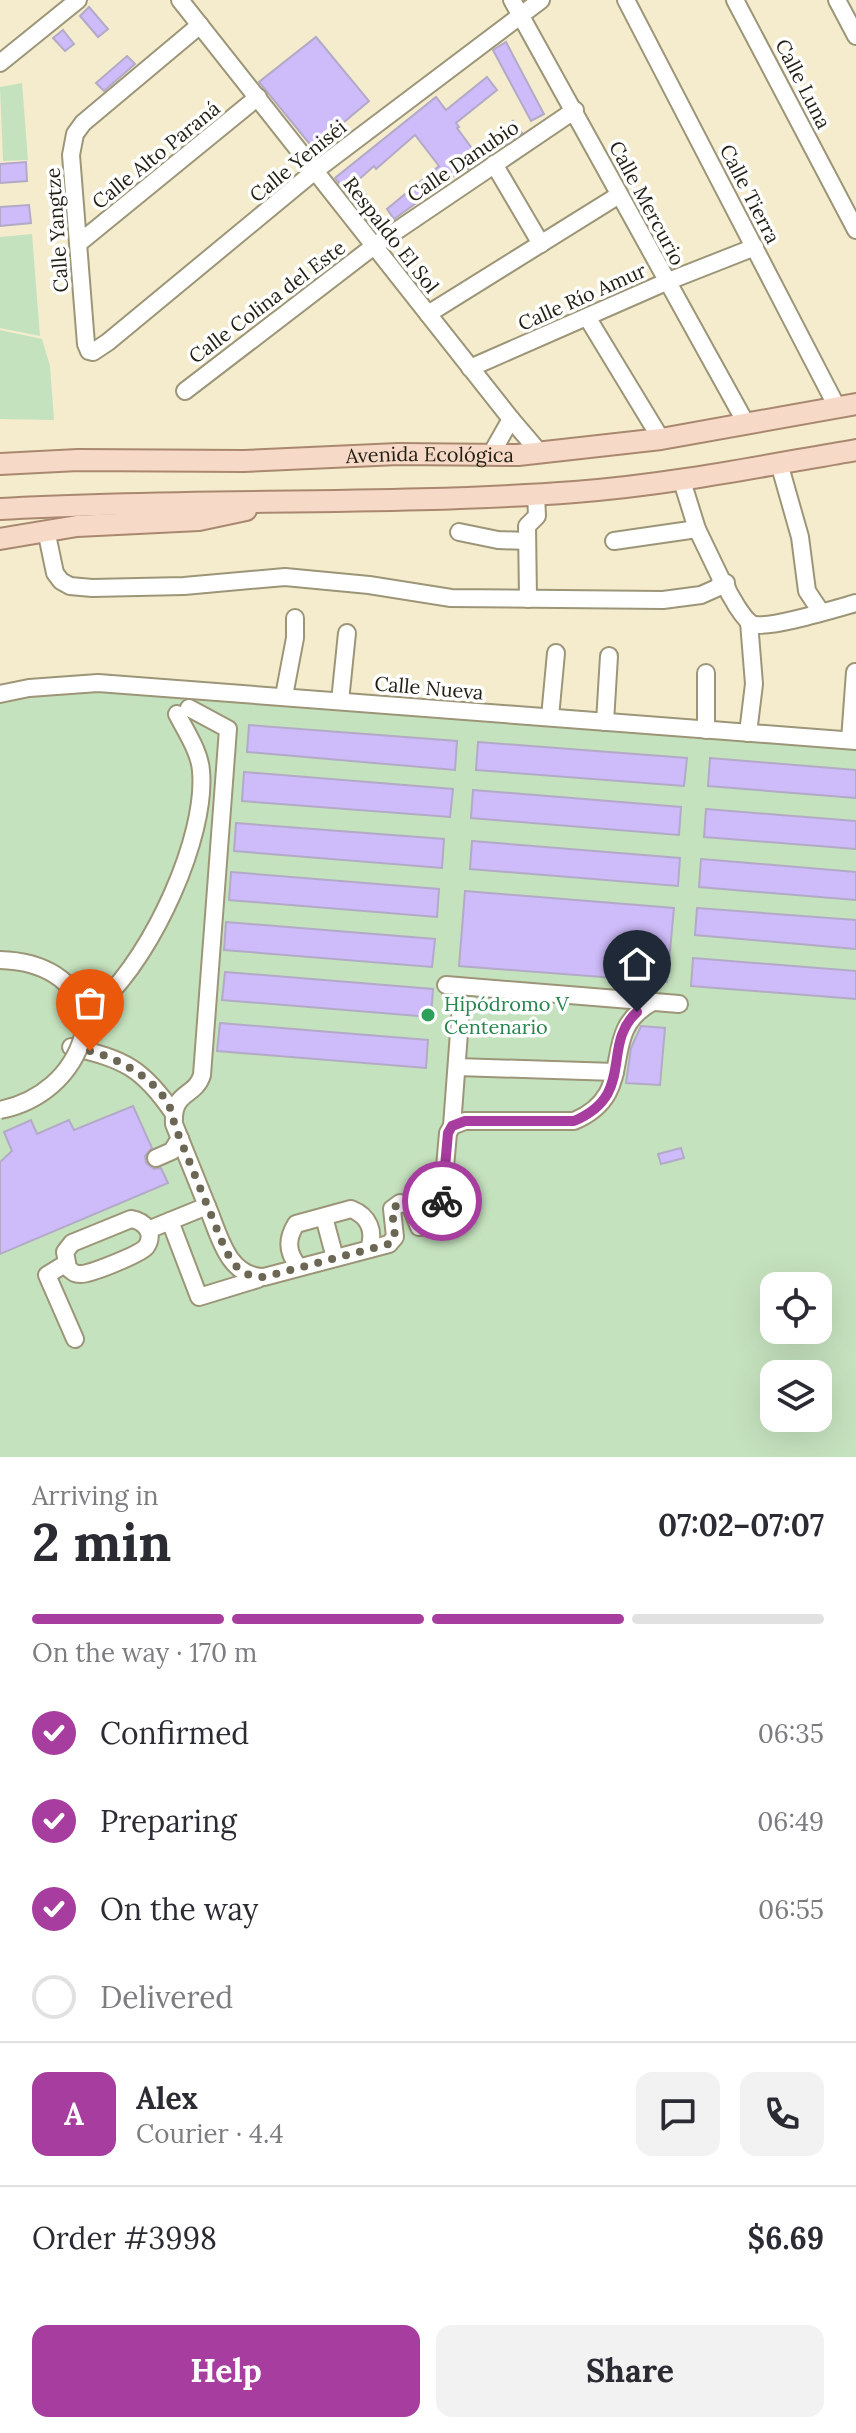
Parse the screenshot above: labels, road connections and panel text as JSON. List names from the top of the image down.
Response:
{
  "streets": {
    "main road": ["Avenida Ecológica"],
    "street": [
      "Calle Luna",
      "Calle Alto Paraná",
      "Calle Yeniséi",
      "Calle Danubio",
      "Calle Tierra",
      "Calle Mercurio",
      "Calle Yangtze",
      "Respaldo El Sol",
      "Calle Río Amur",
      "Calle Colina del Este",
      "Calle Nueva"
    ]
  },
  "crossings": [
    ["Calle Alto Paraná", "Calle Yangtze"],
    ["Calle Alto Paraná", "Respaldo El Sol"],
    ["Calle Yeniséi", "Calle Mercurio"],
    ["Calle Yeniséi", "Calle Yangtze"],
    ["Calle Yeniséi", "Respaldo El Sol"],
    ["Calle Danubio", "Calle Mercurio"],
    ["Calle Danubio", "Respaldo El Sol"],
    ["Calle Danubio", "Calle Colina del Este"],
    ["Calle Tierra", "Calle Río Amur"],
    ["Calle Tierra", "Avenida Ecológica"],
    ["Calle Mercurio", "Calle Río Amur"],
    ["Calle Mercurio", "Avenida Ecológica"],
    ["Calle Yangtze", "Respaldo El Sol"],
    ["Respaldo El Sol", "Calle Río Amur"],
    ["Respaldo El Sol", "Calle Colina del Este"],
    ["Respaldo El Sol", "Avenida Ecológica"]
  ],
  "places": ["Hipódromo V Centenario"],
  "page": {
    "heading": ["2 min", "Arriving in", "07:02–07:07"],
    "panel": [
      "Alex",
      "Courier · 4.4",
      "Order #3998",
      "$6.69"
    ],
    "bar": "On the way · 170 m",
    "list": [
      ["Confirmed", "06:35"],
      ["Preparing", "06:49"],
      ["On the way", "06:55"],
      "Delivered"
    ],
    "round": "A",
    "buttons": ["Help", "Share"]
  }
}
